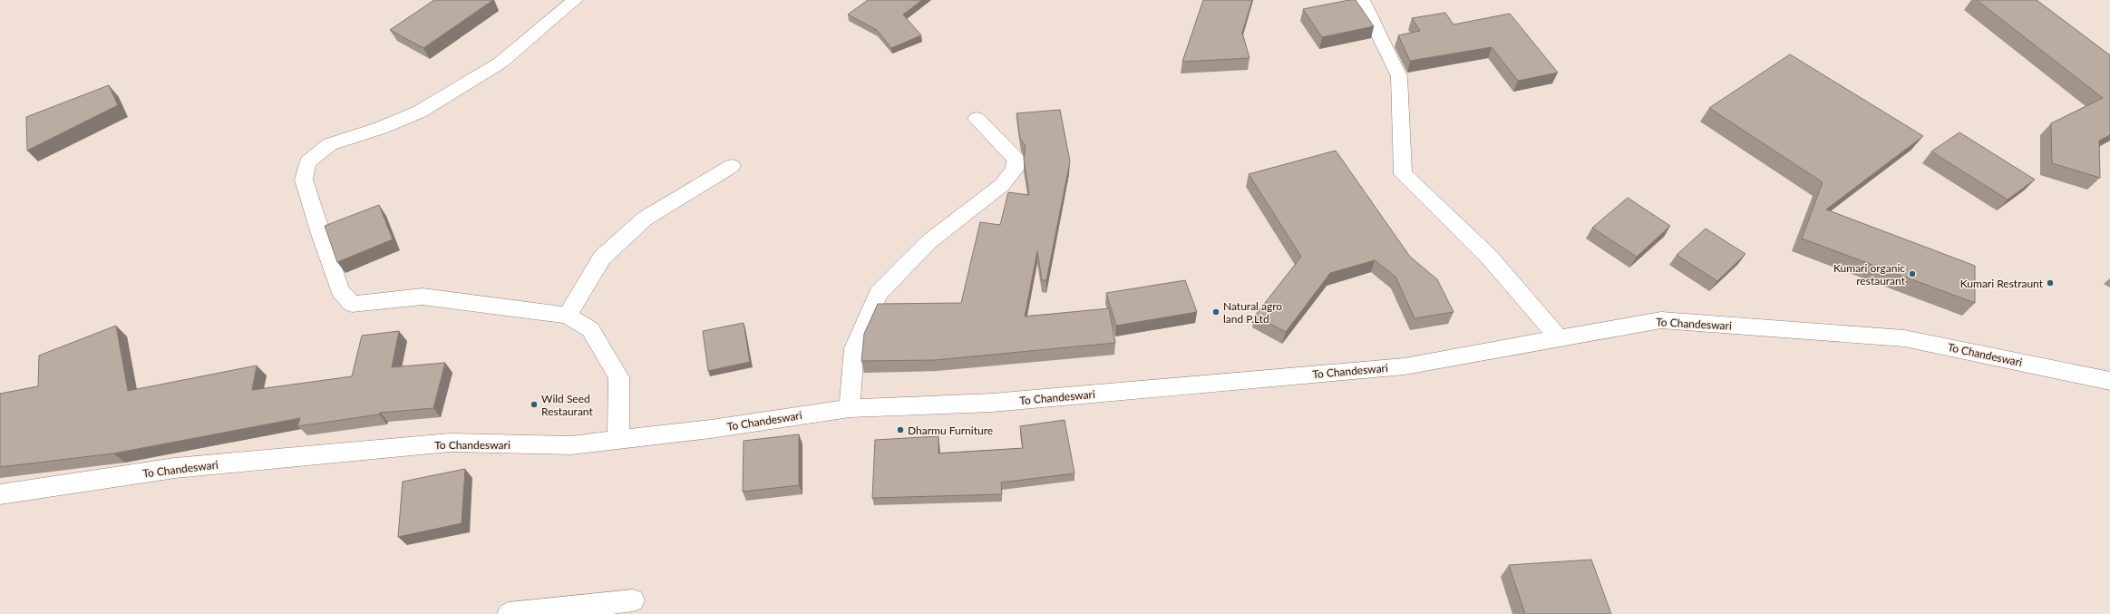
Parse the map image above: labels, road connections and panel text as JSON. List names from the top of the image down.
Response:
{
  "streets": {
    "street": ["To Chandeswari"]
  },
  "places": [
    "Kumari organic restaurant",
    "Kumari Restraunt",
    "Natural agro land P.Ltd",
    "Wild Seed Restaurant",
    "Dharmu Furniture"
  ]
}
